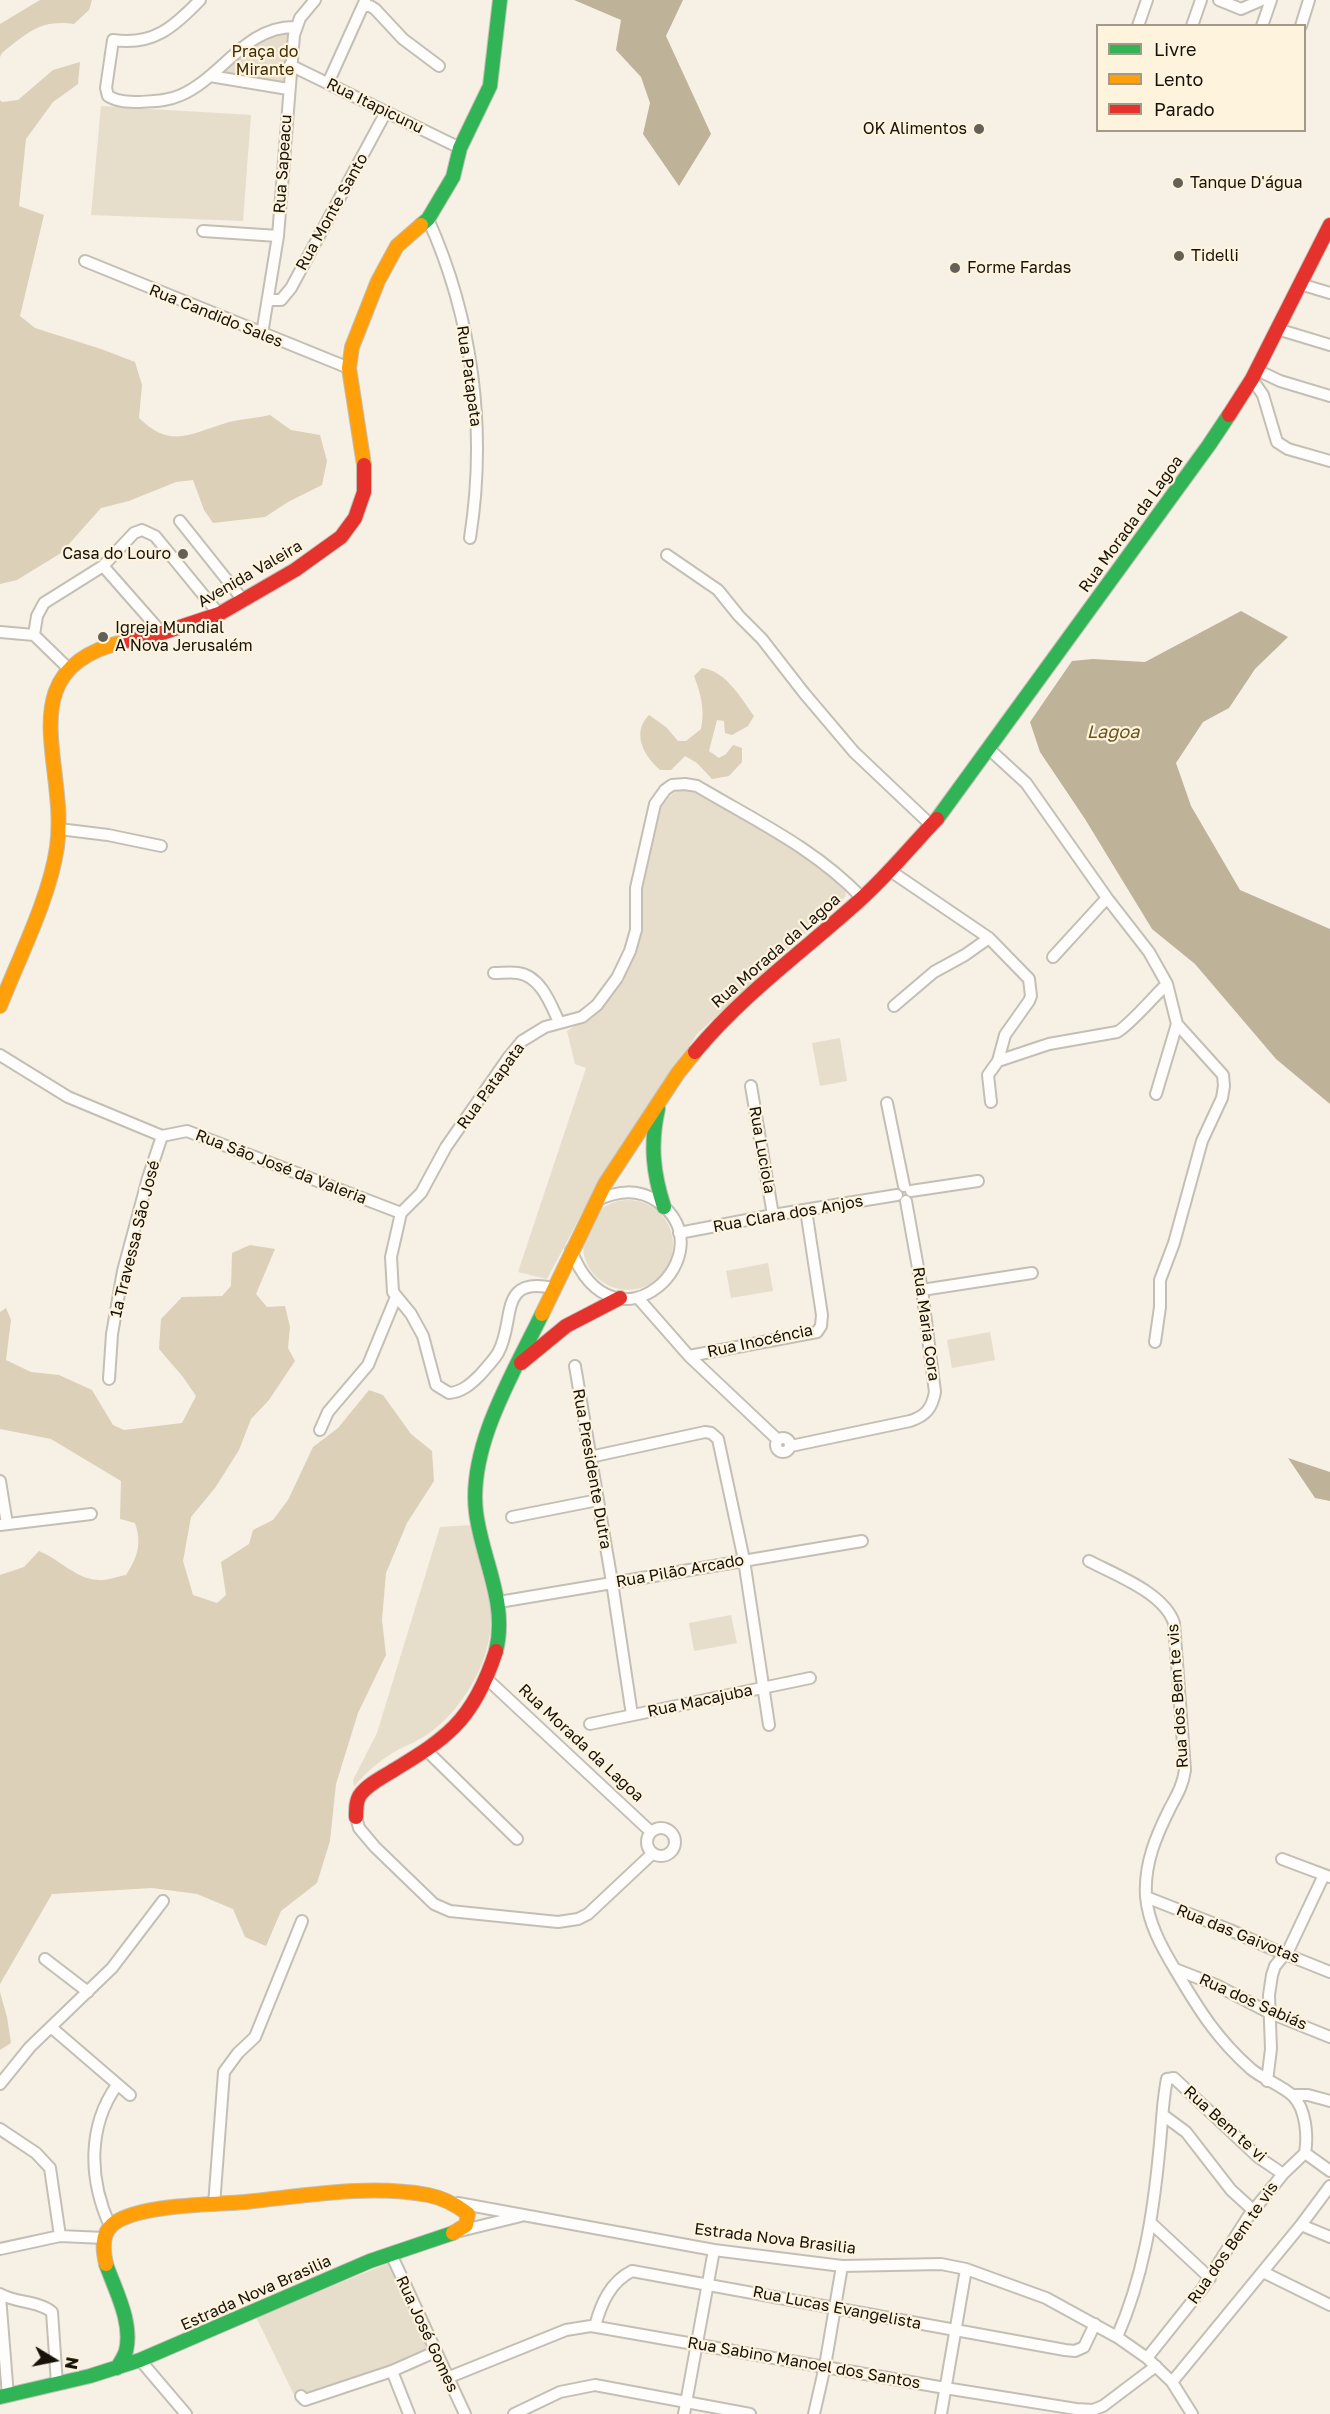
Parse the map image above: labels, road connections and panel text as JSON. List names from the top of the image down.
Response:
{
  "streets": {
    "street": [
      "Rua Itapicunu",
      "Rua Sapeacu",
      "Rua Monte Santo",
      "Rua Candido Sales",
      "Rua Patapata",
      "Rua Morada da Lagoa",
      "Avenida Valeira",
      "Rua Luciola",
      "Rua São José da Valeria",
      "Rua Clara dos Anjos",
      "1ª Travessa São José",
      "Rua Maria Cora",
      "Rua Inocéncia",
      "Rua Presidente Dutra",
      "Rua Pilão Arcado",
      "Rua dos Bem te vis",
      "Rua Macajuba",
      "Rua das Gaivotas",
      "Rua dos Sabiás",
      "Rua Bem te vi",
      "Estrada Nova Brasilia",
      "Rua Lucas Evangelista",
      "Rua José Gomes",
      "Rua Sabino Manoel dos Santos"
    ]
  },
  "crossings": [
    ["Rua Itapicunu", "Rua Sapeacu"],
    ["Rua Itapicunu", "Rua Monte Santo"],
    ["Rua Itapicunu", "Avenida Valeira"],
    ["Rua Sapeacu", "Rua Monte Santo"],
    ["Rua Sapeacu", "Rua Candido Sales"],
    ["Rua Candido Sales", "Avenida Valeira"],
    ["Rua Patapata", "Rua Morada da Lagoa"],
    ["Rua Patapata", "Avenida Valeira"],
    ["Rua Patapata", "Rua São José da Valeria"],
    ["Rua Morada da Lagoa", "Rua Clara dos Anjos"],
    ["Rua Morada da Lagoa", "Rua Pilão Arcado"],
    ["Rua Luciola", "Rua Clara dos Anjos"],
    ["Rua São José da Valeria", "1ª Travessa São José"],
    ["Rua Clara dos Anjos", "Rua Maria Cora"],
    ["Rua Clara dos Anjos", "Rua Inocéncia"],
    ["Rua Maria Cora", "Rua Inocéncia"],
    ["Rua Presidente Dutra", "Rua Pilão Arcado"],
    ["Rua Presidente Dutra", "Rua Macajuba"],
    ["Rua dos Bem te vis", "Rua das Gaivotas"],
    ["Rua dos Bem te vis", "Rua dos Sabiás"],
    ["Rua dos Bem te vis", "Rua Bem te vi"],
    ["Rua dos Bem te vis", "Estrada Nova Brasilia"],
    ["Rua Bem te vi", "Estrada Nova Brasilia"],
    ["Estrada Nova Brasilia", "Rua Lucas Evangelista"],
    ["Estrada Nova Brasilia", "Rua José Gomes"],
    ["Estrada Nova Brasilia", "Rua Sabino Manoel dos Santos"],
    ["Rua Lucas Evangelista", "Rua Sabino Manoel dos Santos"],
    ["Rua José Gomes", "Rua Sabino Manoel dos Santos"]
  ],
  "water": ["Lagoa"],
  "parks": ["Praça do Mirante"],
  "places": [
    "OK Alimentos",
    "Tanque D'água",
    "Tidelli",
    "Forme Fardas",
    "Casa do Louro",
    "Igreja Mundial A Nova Jerusalém"
  ],
  "legend": ["Livre", "Lento", "Parado"],
  "north": "right"
}
